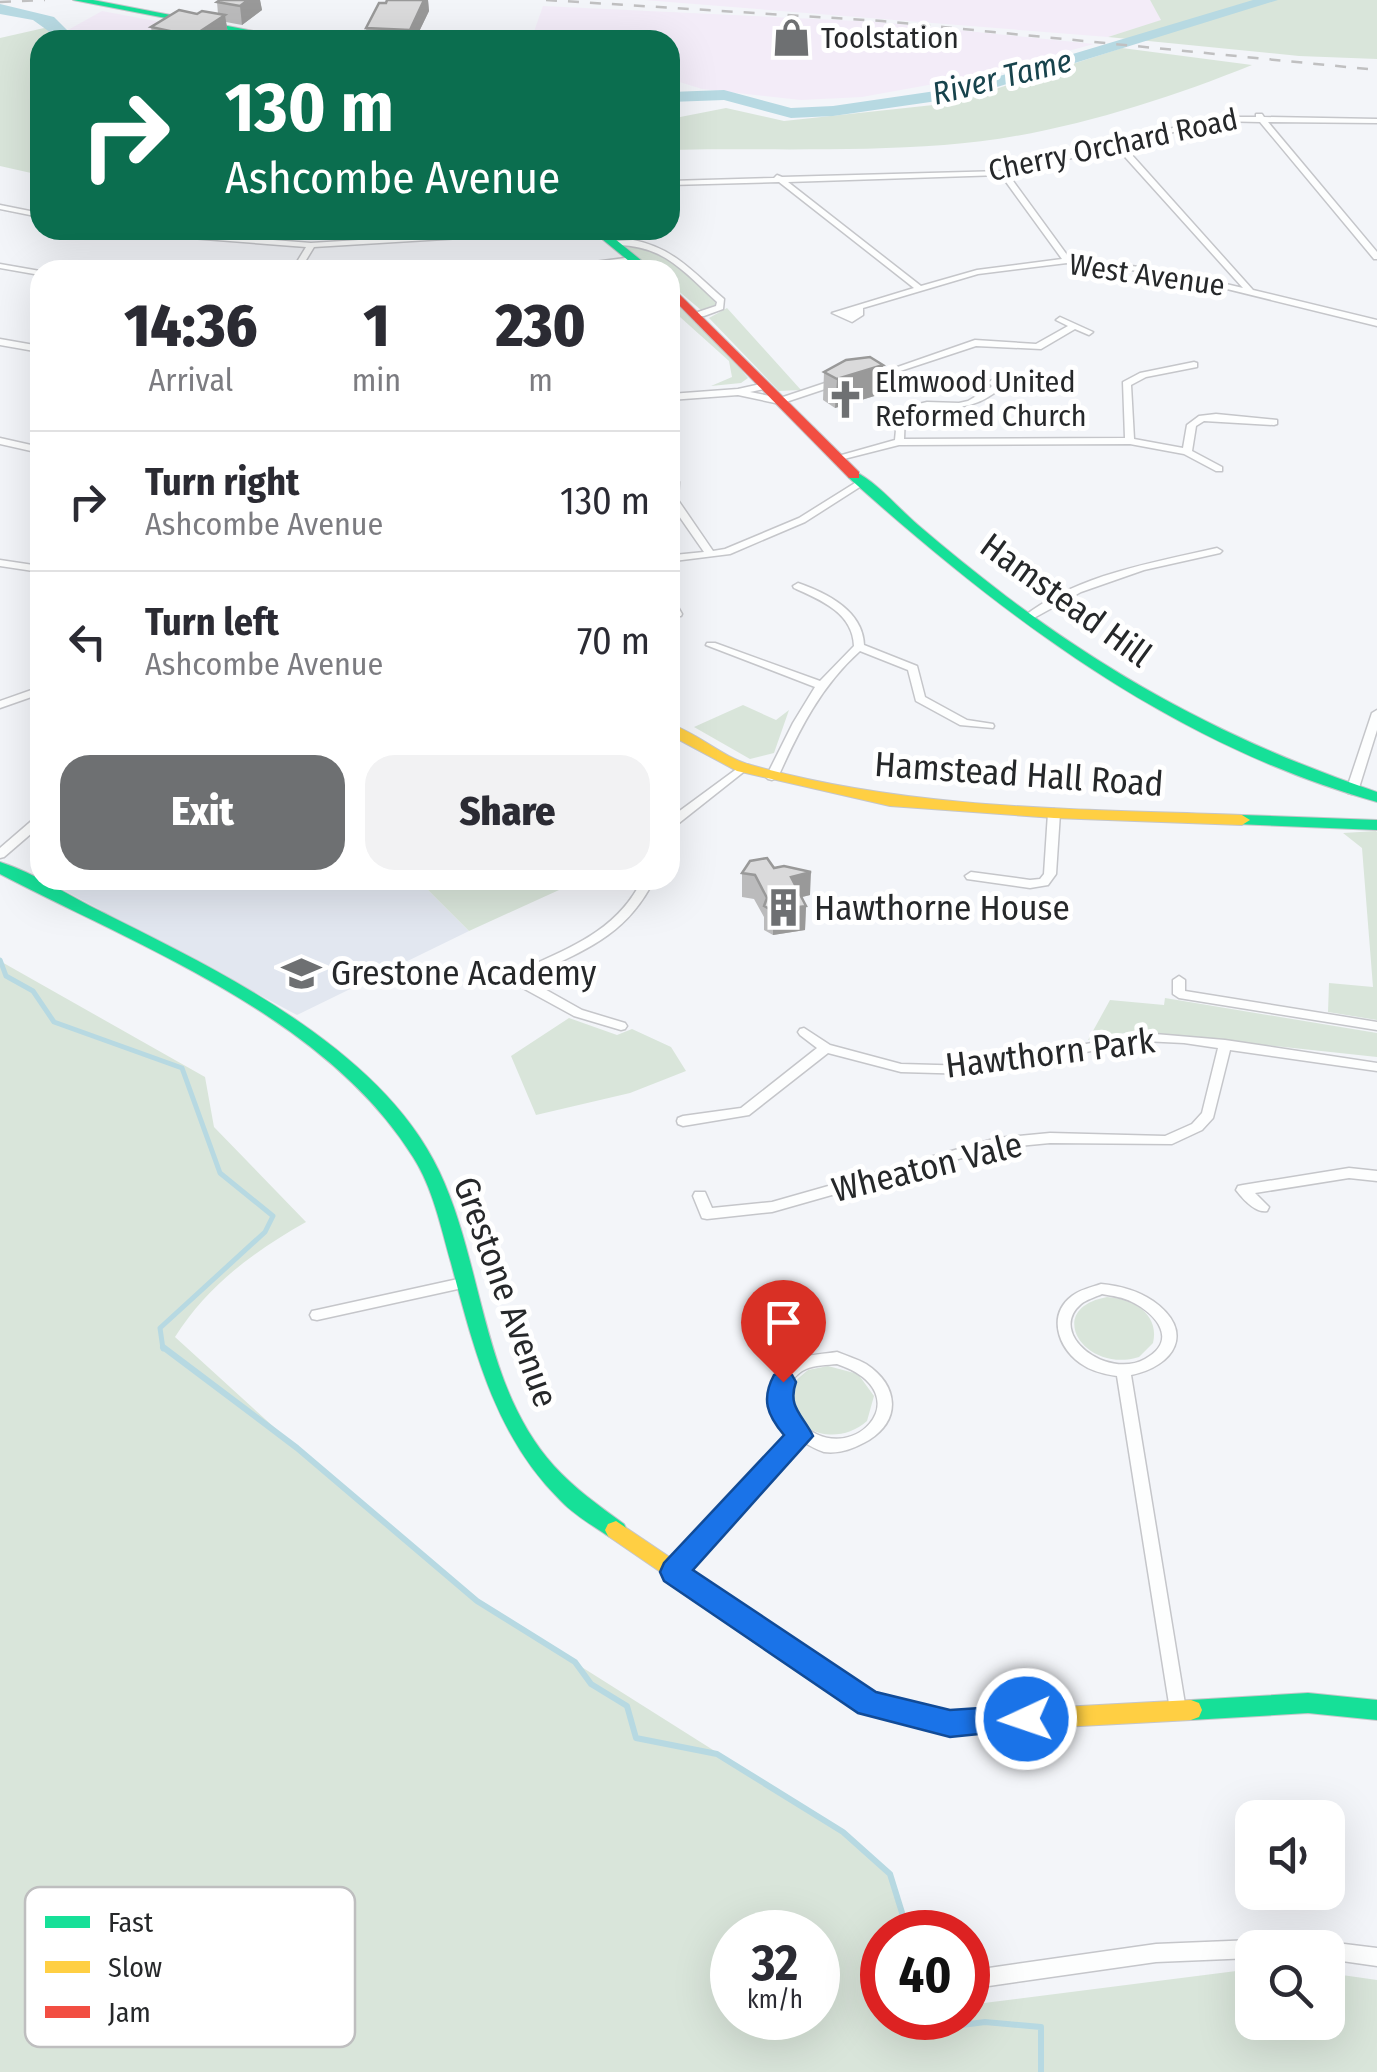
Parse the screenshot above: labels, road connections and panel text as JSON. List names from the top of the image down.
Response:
{
  "streets": {
    "street": [
      "Cherry Orchard Road",
      "West Avenue",
      "Hamstead Hill",
      "Hamstead Hall Road",
      "Hawthorn Park",
      "Wheaton Vale",
      "Grestone Avenue"
    ]
  },
  "crossings": [
    ["Hawthorn Park", "Wheaton Vale"]
  ],
  "water": ["River Tame"],
  "places": {
    "shop": ["Toolstation"],
    "church": ["Elmwood United Reformed Church"],
    "building": ["Hawthorne House"],
    "school or university": ["Grestone Academy"]
  },
  "legend": ["Fast", "Slow", "Jam"],
  "page": {
    "turn": ["130 m", "Ashcombe Avenue"],
    "eta": [
      "14:36",
      "Arrival",
      "1",
      "min",
      "230",
      "m"
    ],
    "list": [
      {
        "name": "Turn right",
        "note": "Ashcombe Avenue",
        "value": "130 m"
      },
      {
        "name": "Turn left",
        "note": "Ashcombe Avenue",
        "value": "70 m"
      }
    ],
    "buttons": ["Exit", "Share"],
    "speed": "32 km/h",
    "limit": "40"
  }
}
